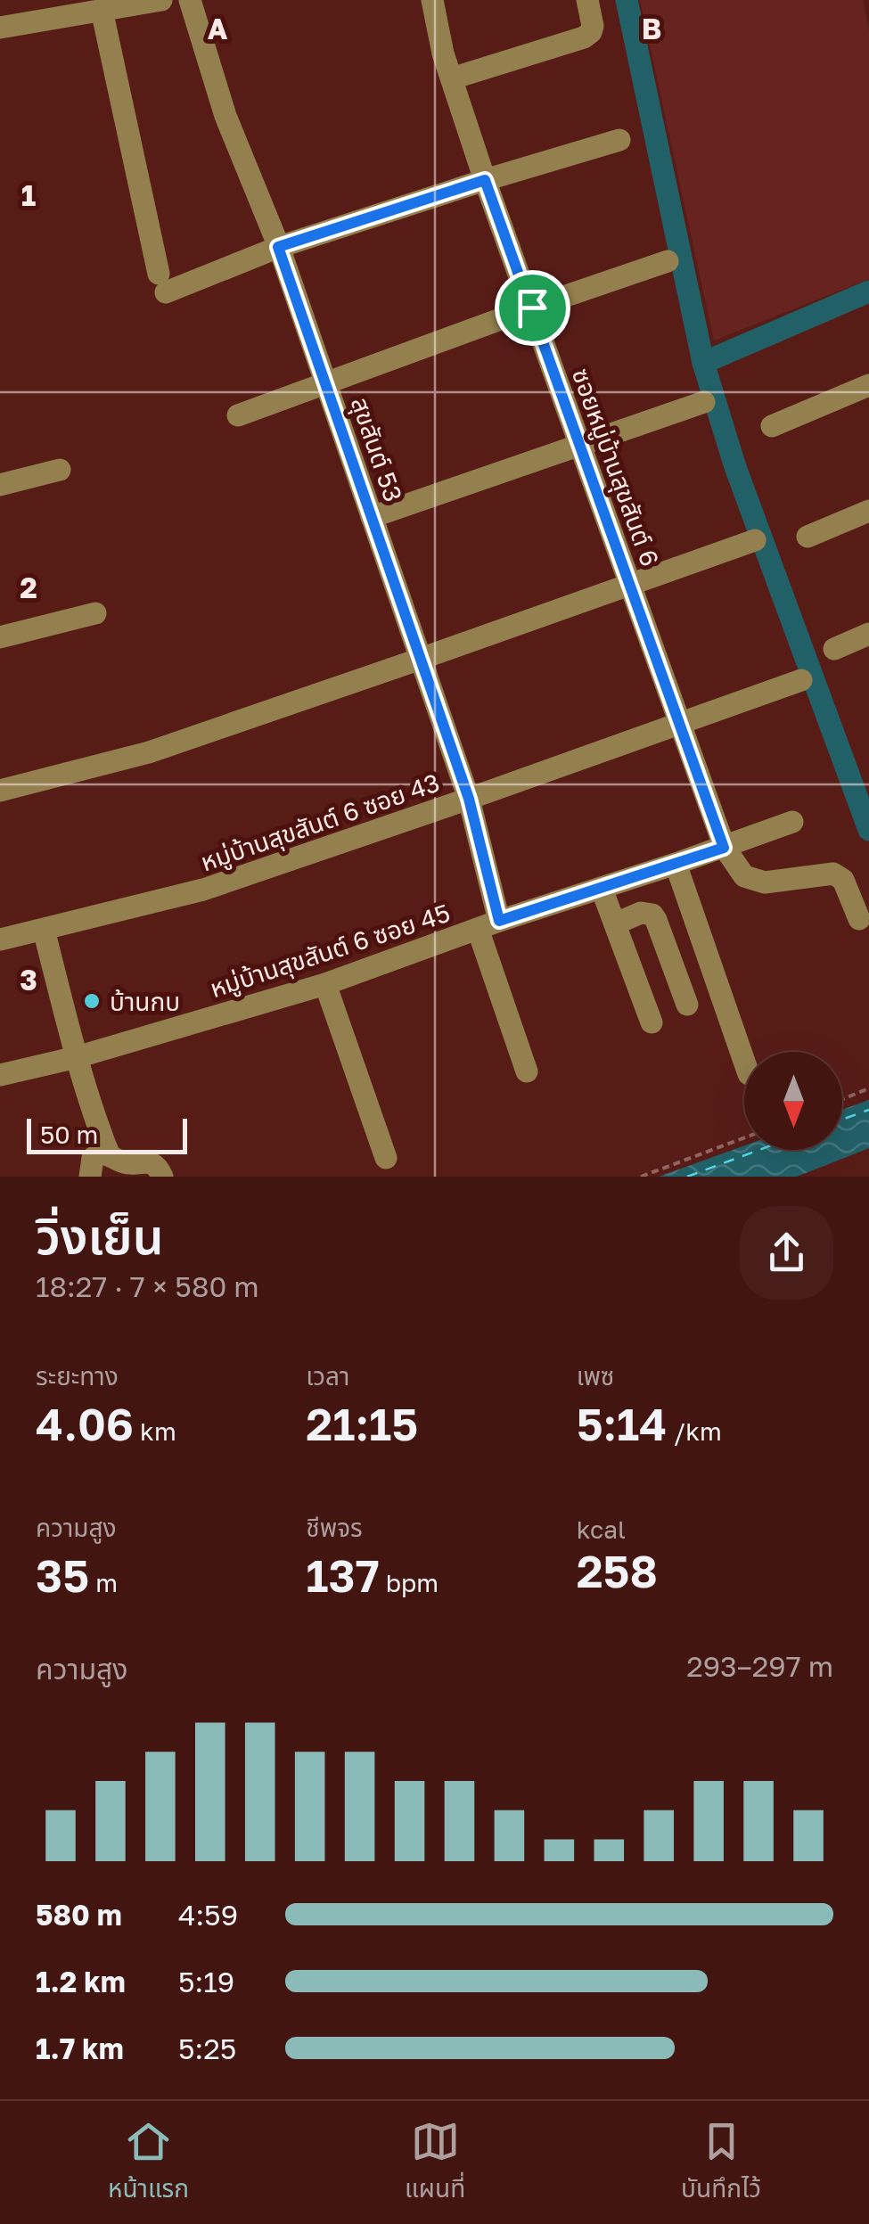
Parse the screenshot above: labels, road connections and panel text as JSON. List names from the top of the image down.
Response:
{
  "streets": {
    "street": [
      "สุขสันต์ 53",
      "ซอยหมู่บ้านสุขสันต์ 6",
      "หมู่บ้านสุขสันต์ 6 ซอย 43",
      "หมู่บ้านสุขสันต์ 6 ซอย 45"
    ]
  },
  "crossings": [
    ["สุขสันต์ 53", "หมู่บ้านสุขสันต์ 6 ซอย 43"],
    ["สุขสันต์ 53", "หมู่บ้านสุขสันต์ 6 ซอย 45"],
    ["ซอยหมู่บ้านสุขสันต์ 6", "หมู่บ้านสุขสันต์ 6 ซอย 43"],
    ["ซอยหมู่บ้านสุขสันต์ 6", "หมู่บ้านสุขสันต์ 6 ซอย 45"]
  ],
  "places": ["บ้านกบ"],
  "scale_bar": "50 m",
  "north": "bottom",
  "page": {
    "scale": "50 m",
    "heading": ["วิ่งเย็น", "18:27 · 7 × 580 m"],
    "stats": [
      ["ระยะทาง", "4.06 km"],
      ["เวลา", "21:15"],
      ["เพซ", "5:14 /km"],
      ["ความสูง", "35 m"],
      ["ชีพจร", "137 bpm"],
      ["kcal", "258"]
    ],
    "chart": ["ความสูง", "293–297 m"],
    "list": [
      {
        "name": "580 m",
        "note": "4:59"
      },
      {
        "name": "1.2 km",
        "note": "5:19"
      },
      {
        "name": "1.7 km",
        "note": "5:25"
      }
    ],
    "tabs": ["หน้าแรก", "แผนที่", "บันทึกไว้"]
  },
  "grid": {
    "columns": ["A", "B"],
    "rows": ["1", "2", "3"]
  }
}
